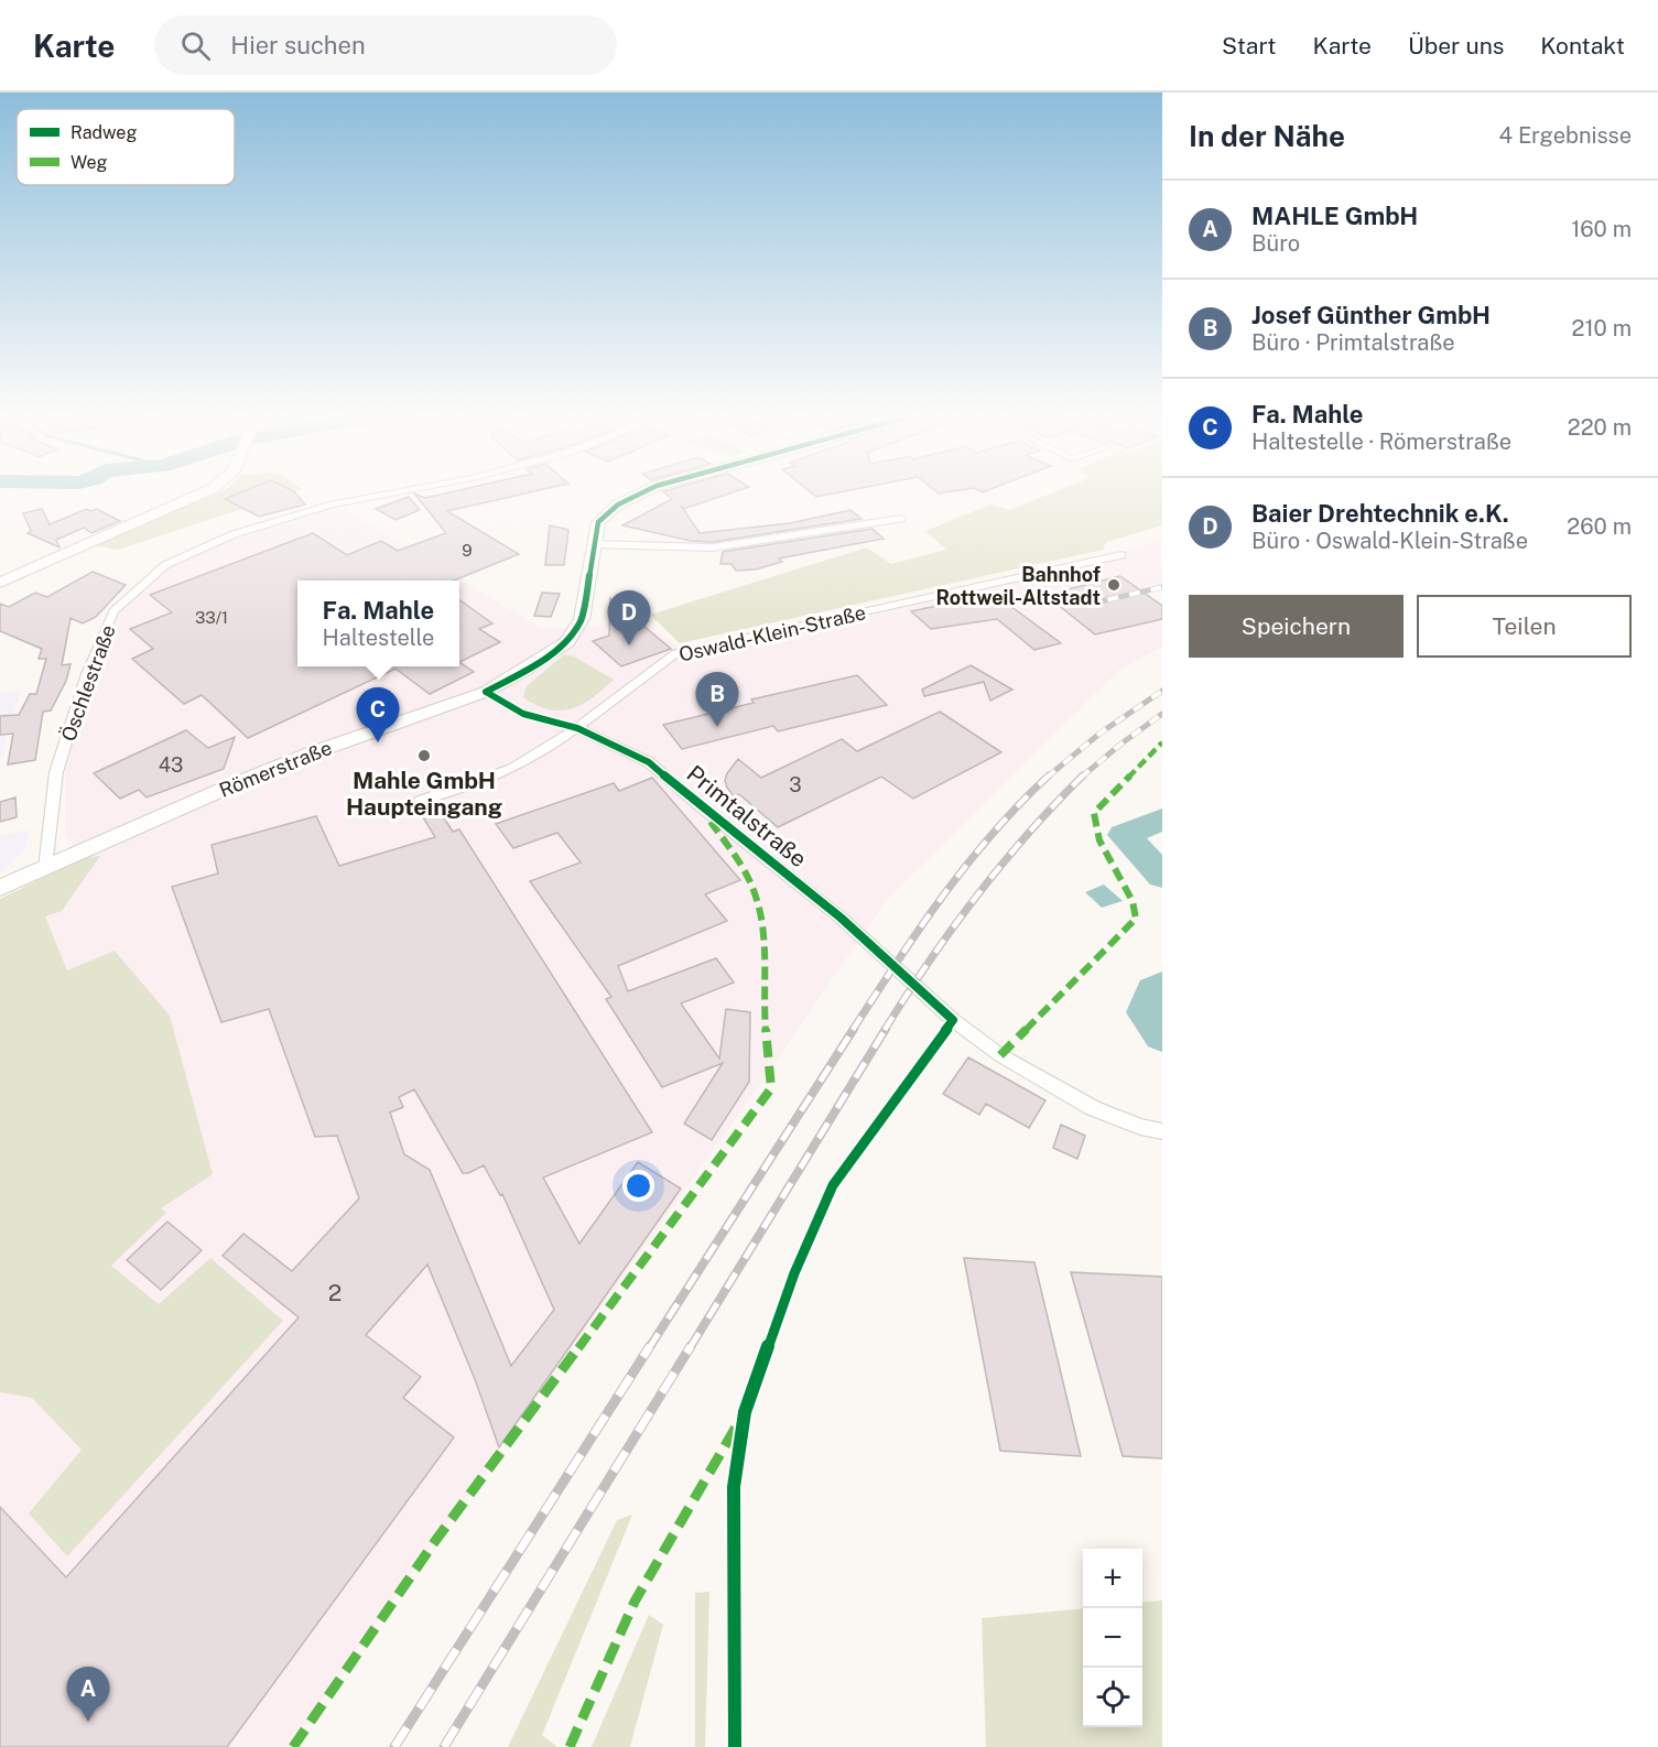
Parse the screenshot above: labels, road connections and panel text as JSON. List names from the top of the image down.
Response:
{
  "streets": {
    "street": [
      "Oswald-Klein-Straße",
      "Öschlestraße",
      "Römerstraße",
      "Primtalstraße"
    ]
  },
  "crossings": [
    ["Oswald-Klein-Straße", "Primtalstraße"],
    ["Öschlestraße", "Römerstraße"],
    ["Römerstraße", "Primtalstraße"]
  ],
  "places": ["Bahnhof Rottweil-Altstadt", "Mahle GmbH Haupteingang"],
  "house_numbers": [
    "9",
    "33/1",
    "43",
    "3",
    "2"
  ],
  "legend": ["Radweg", "Weg"],
  "page": {
    "header": "Karte",
    "search": "Hier suchen",
    "nav": [
      "Start",
      "Karte",
      "Über uns",
      "Kontakt"
    ],
    "heading": ["In der Nähe", "4 Ergebnisse"],
    "list": [
      {
        "mark": "A",
        "name": "MAHLE GmbH",
        "note": "Büro",
        "value": "160 m"
      },
      {
        "mark": "B",
        "name": "Josef Günther GmbH",
        "note": "Büro · Primtalstraße",
        "value": "210 m"
      },
      {
        "mark": "C",
        "name": "Fa. Mahle",
        "note": "Haltestelle · Römerstraße",
        "value": "220 m"
      },
      {
        "mark": "D",
        "name": "Baier Drehtechnik e.K.",
        "note": "Büro · Oswald-Klein-Straße",
        "value": "260 m"
      }
    ],
    "buttons": ["Speichern", "Teilen"],
    "popup": ["Fa. Mahle", "Haltestelle"],
    "pins": [
      "D",
      "B",
      "C",
      "A"
    ],
    "map_buttons": ["+", "−"]
  }
}
